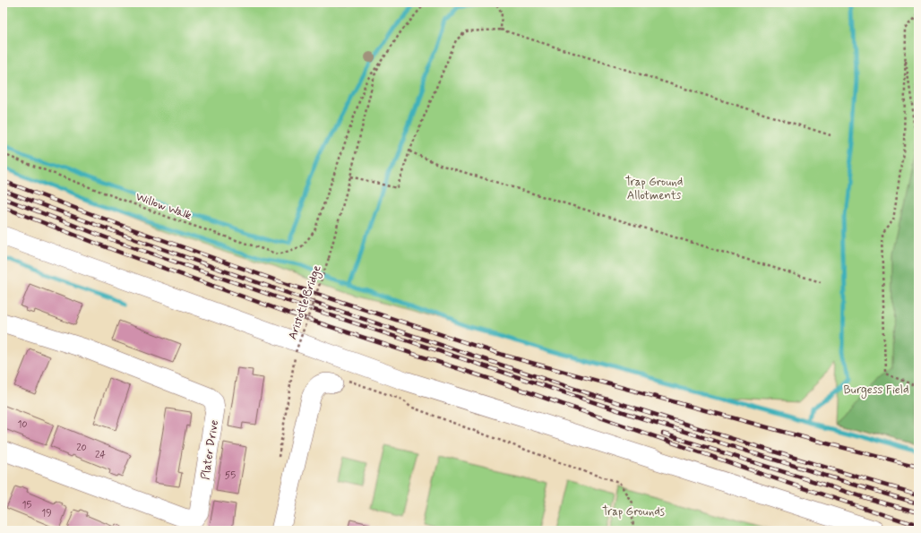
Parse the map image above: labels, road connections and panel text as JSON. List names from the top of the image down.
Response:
{
  "streets": {
    "street": ["Plater Drive"],
    "path": ["Willow Walk", "Aristotle Bridge"]
  },
  "crossings": [
    ["Willow Walk", "Aristotle Bridge"]
  ],
  "parks": ["Trap Ground Allotments", "Burgess Field", "Trap Grounds"],
  "house_numbers": [
    "10",
    "20",
    "24",
    "55",
    "15",
    "19"
  ]
}
